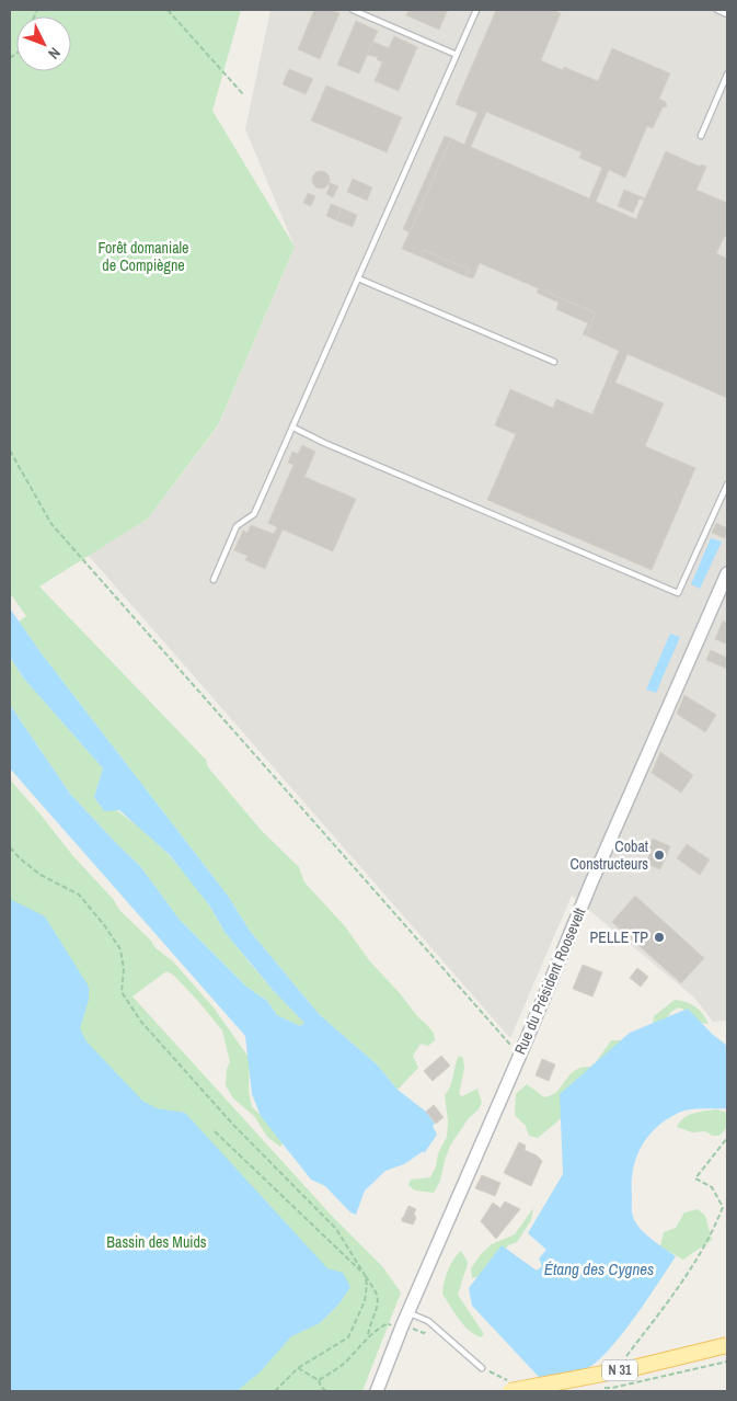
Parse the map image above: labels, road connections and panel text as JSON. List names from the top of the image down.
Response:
{
  "streets": {
    "main road": ["N 31"],
    "street": ["Rue du Président Roosevelt"]
  },
  "water": ["Étang des Cygnes"],
  "parks": ["Forêt domaniale de Compiègne", "Bassin des Muids"],
  "places": ["Cobat Constructeurs", "PELLE TP"],
  "north": "bottom right"
}
